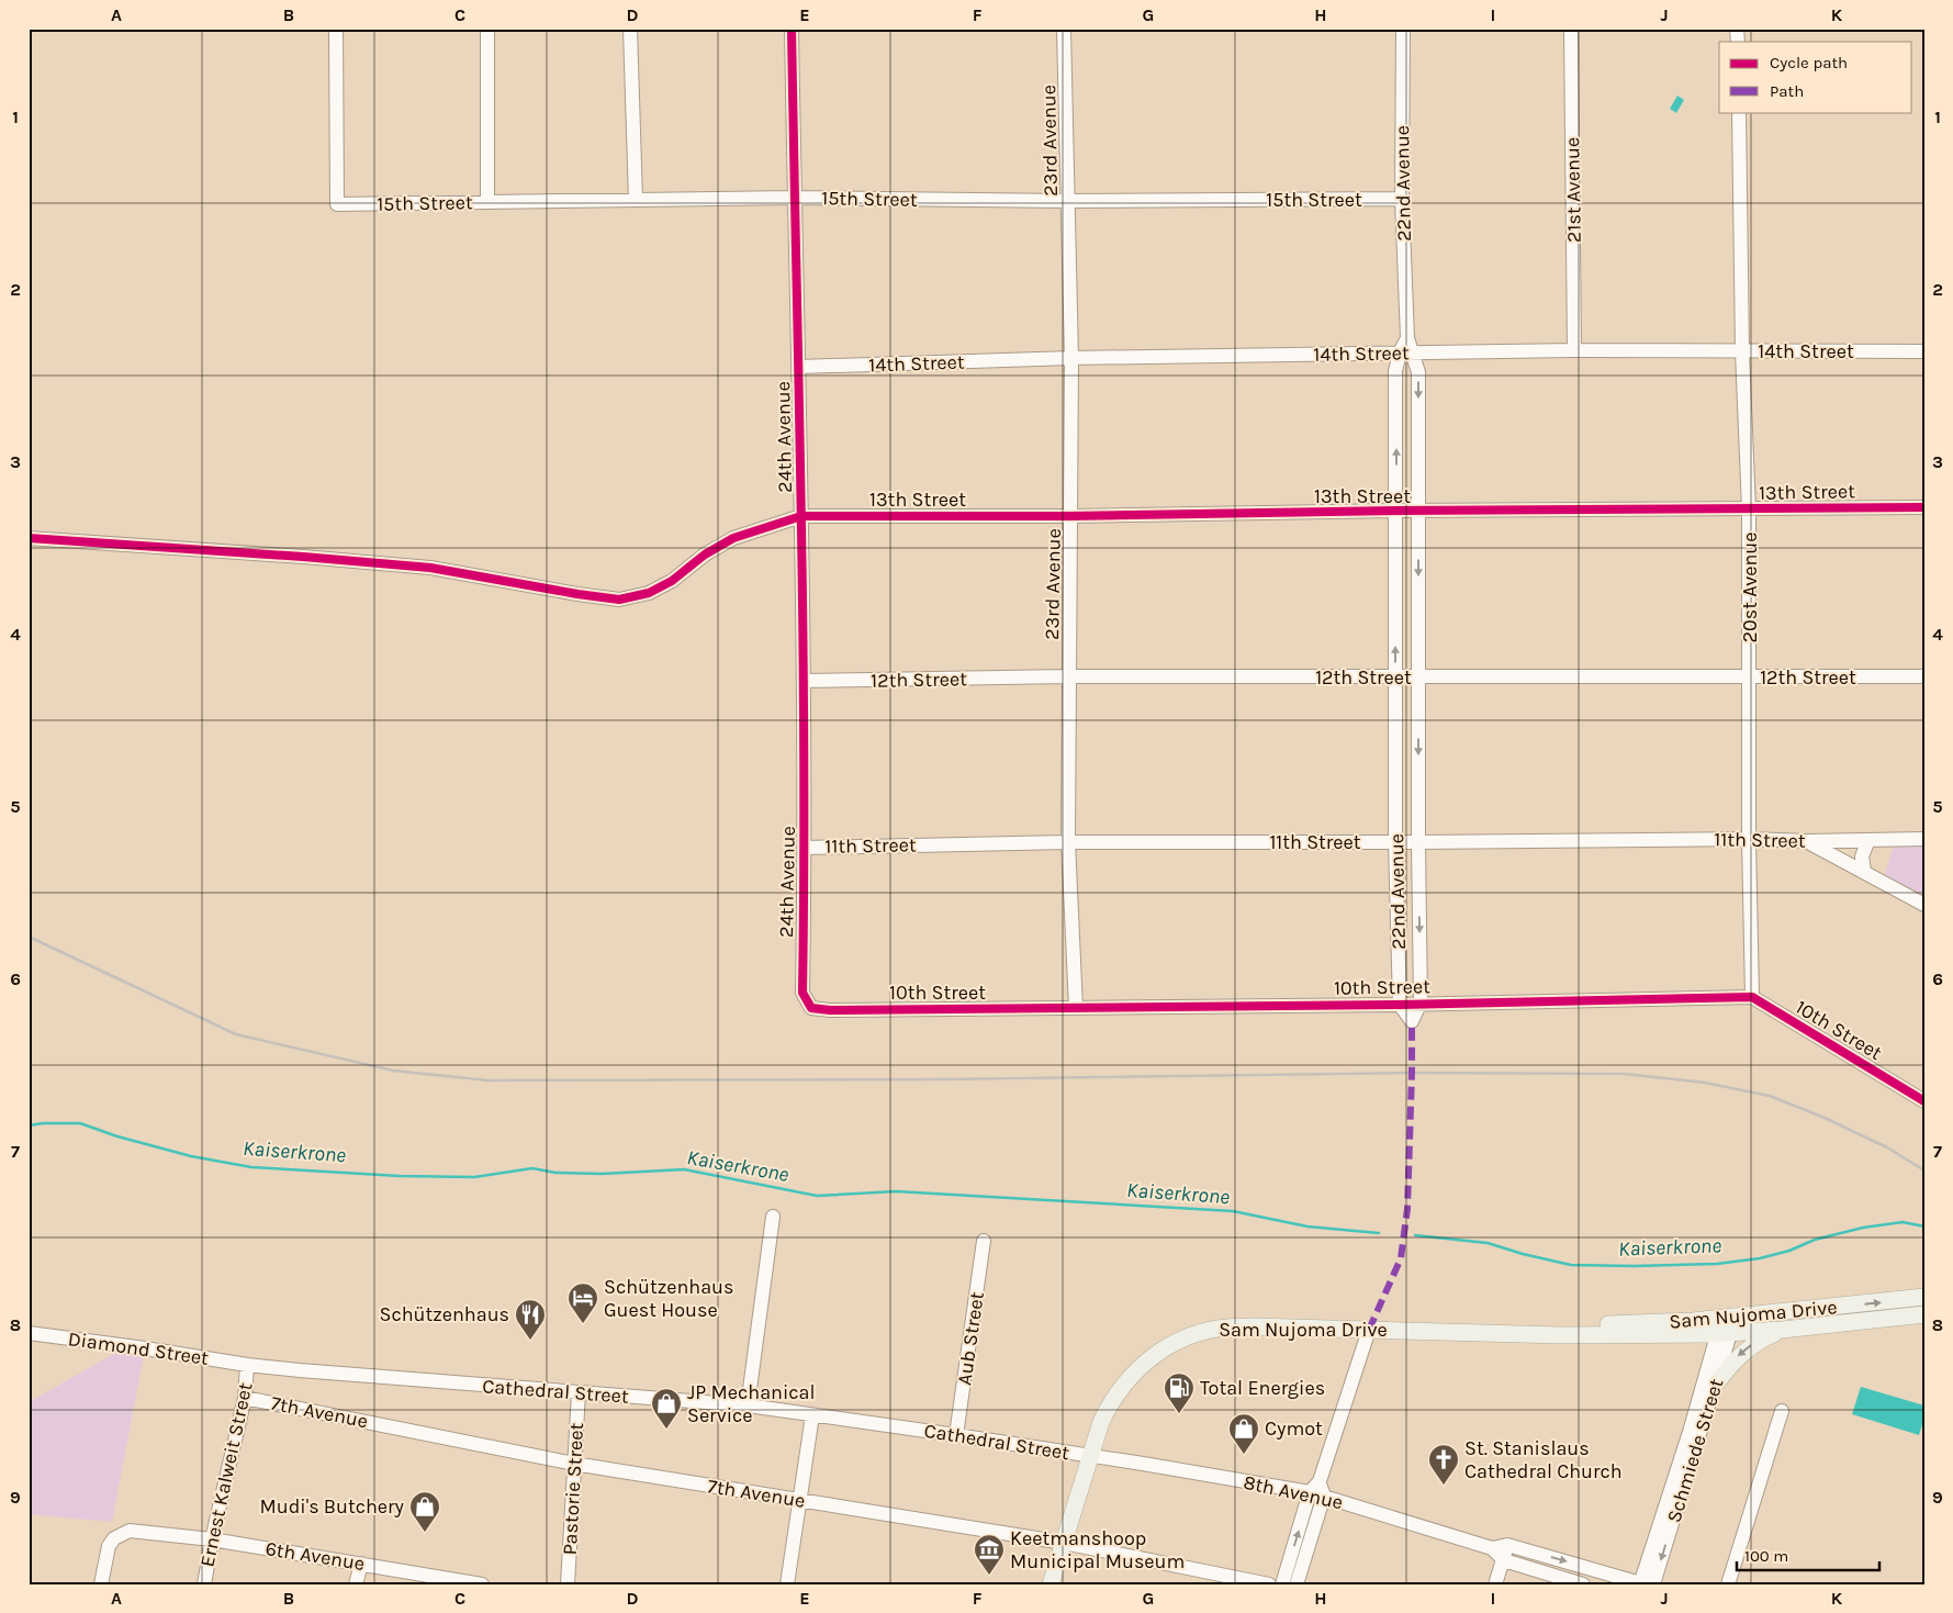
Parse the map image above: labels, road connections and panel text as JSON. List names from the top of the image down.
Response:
{
  "streets": {
    "main road": ["Sam Nujoma Drive"],
    "street": [
      "23rd Avenue",
      "22nd Avenue",
      "21st Avenue",
      "15th Street",
      "14th Street",
      "24th Avenue",
      "13th Street",
      "20st Avenue",
      "12th Street",
      "11th Street",
      "10th Street",
      "Aub Street",
      "Diamond Street",
      "Cathedral Street",
      "7th Avenue",
      "Schmiede Street",
      "Ernest Kalweit Street",
      "Pastorie Street",
      "8th Avenue",
      "6th Avenue"
    ]
  },
  "crossings": [
    ["23rd Avenue", "15th Street"],
    ["23rd Avenue", "14th Street"],
    ["23rd Avenue", "13th Street"],
    ["23rd Avenue", "12th Street"],
    ["23rd Avenue", "11th Street"],
    ["23rd Avenue", "10th Street"],
    ["22nd Avenue", "15th Street"],
    ["22nd Avenue", "14th Street"],
    ["22nd Avenue", "13th Street"],
    ["22nd Avenue", "12th Street"],
    ["22nd Avenue", "11th Street"],
    ["22nd Avenue", "10th Street"],
    ["21st Avenue", "14th Street"],
    ["15th Street", "24th Avenue"],
    ["14th Street", "24th Avenue"],
    ["14th Street", "20st Avenue"],
    ["24th Avenue", "13th Street"],
    ["24th Avenue", "12th Street"],
    ["24th Avenue", "11th Street"],
    ["24th Avenue", "10th Street"],
    ["13th Street", "20st Avenue"],
    ["20st Avenue", "12th Street"],
    ["20st Avenue", "11th Street"],
    ["20st Avenue", "10th Street"],
    ["Sam Nujoma Drive", "Cathedral Street"],
    ["Sam Nujoma Drive", "7th Avenue"],
    ["Sam Nujoma Drive", "Schmiede Street"],
    ["Sam Nujoma Drive", "8th Avenue"],
    ["Aub Street", "Cathedral Street"],
    ["Diamond Street", "Cathedral Street"],
    ["Diamond Street", "Ernest Kalweit Street"],
    ["Cathedral Street", "Ernest Kalweit Street"],
    ["Cathedral Street", "Pastorie Street"],
    ["Cathedral Street", "8th Avenue"],
    ["7th Avenue", "Ernest Kalweit Street"],
    ["7th Avenue", "Pastorie Street"],
    ["Schmiede Street", "8th Avenue"],
    ["Ernest Kalweit Street", "6th Avenue"]
  ],
  "water": ["Kaiserkrone"],
  "places": {
    "hotel": ["Schützenhaus Guest House"],
    "restaurant": ["Schützenhaus"],
    "fuel station": ["Total Energies"],
    "shop": ["JP Mechanical Service", "Cymot", "Mudi's Butchery"],
    "church": ["St. Stanislaus Cathedral Church"],
    "museum": ["Keetmanshoop Municipal Museum"]
  },
  "legend": ["Cycle path", "Path"],
  "scale_bar": "100 m",
  "grid": {
    "columns": [
      "A",
      "B",
      "C",
      "D",
      "E",
      "F",
      "G",
      "H",
      "I",
      "J",
      "K"
    ],
    "rows": [
      "1",
      "2",
      "3",
      "4",
      "5",
      "6",
      "7",
      "8",
      "9"
    ]
  }
}
